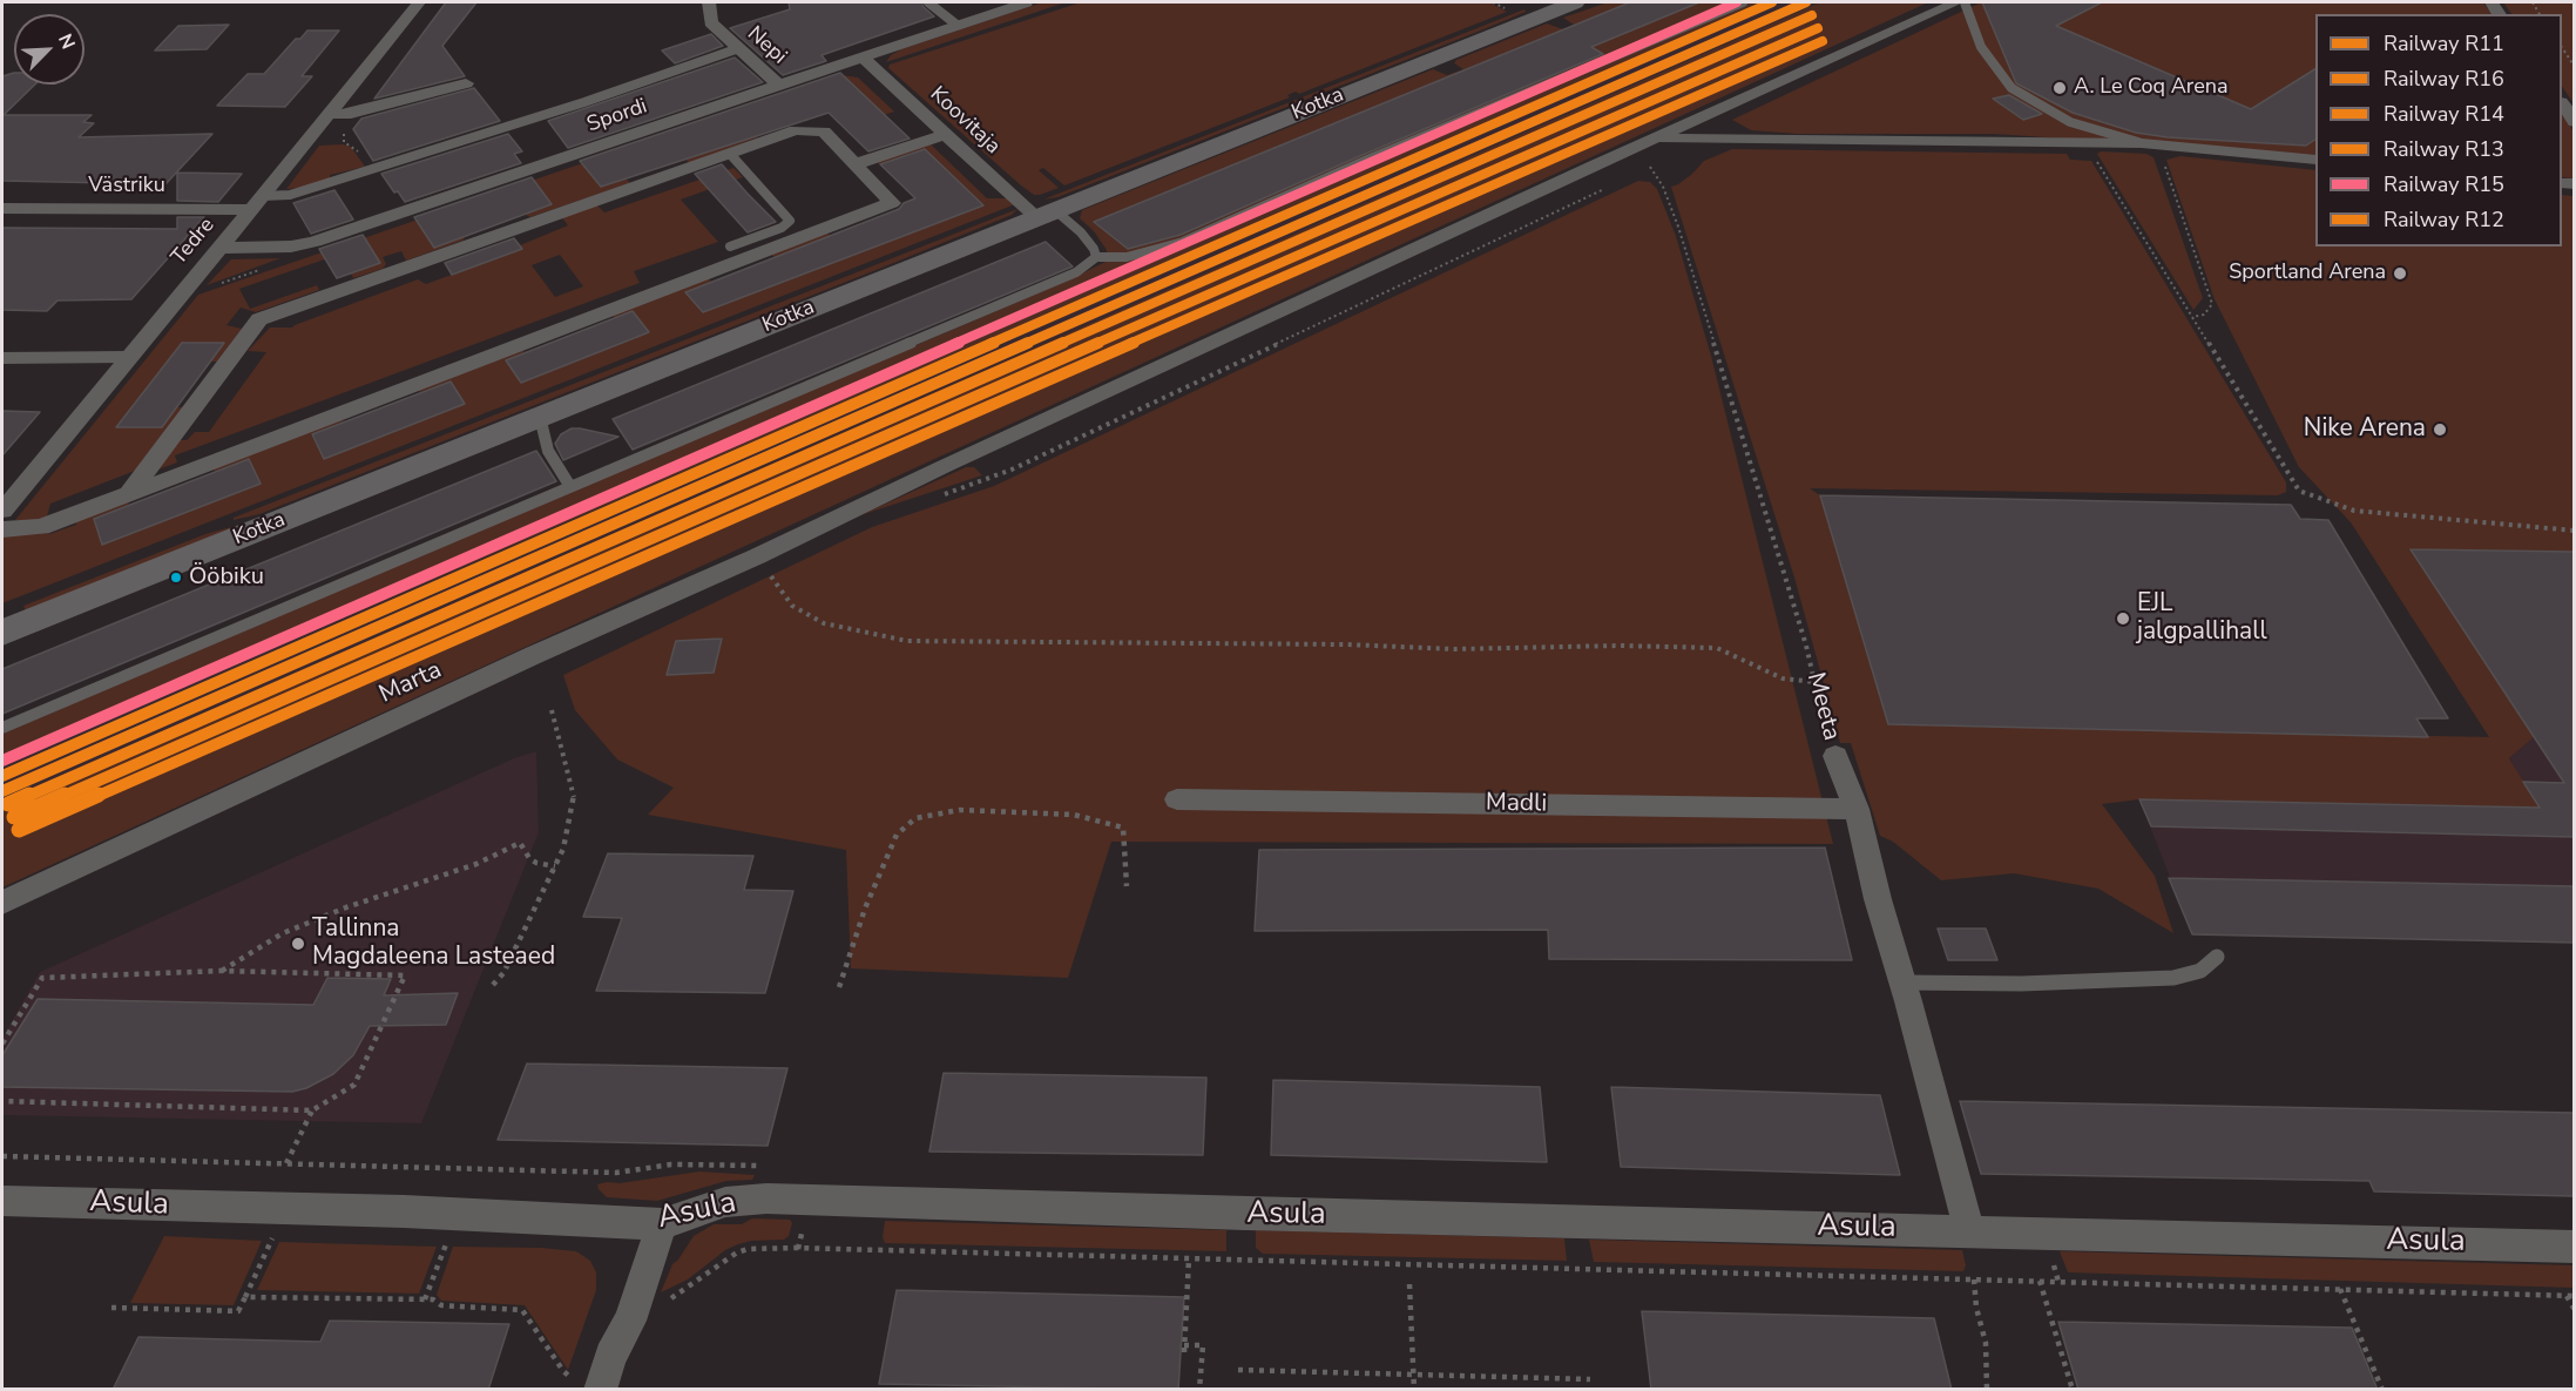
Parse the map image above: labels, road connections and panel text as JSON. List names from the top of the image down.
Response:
{
  "streets": {
    "street": [
      "Nepi",
      "Kotka",
      "Spordi",
      "Koovitaja",
      "Västriku",
      "Tedre",
      "Marta",
      "Meeta",
      "Madli",
      "Asula"
    ]
  },
  "crossings": [
    ["Nepi", "Spordi"],
    ["Kotka", "Koovitaja"],
    ["Spordi", "Koovitaja"],
    ["Spordi", "Tedre"],
    ["Västriku", "Tedre"],
    ["Meeta", "Madli"],
    ["Meeta", "Asula"]
  ],
  "places": [
    "A. Le Coq Arena",
    "Sportland Arena",
    "Nike Arena",
    "Ööbiku",
    "EJL jalgpallihall",
    "Tallinna Magdaleena Lasteaed"
  ],
  "lines": [
    "rail line R11",
    "rail line R14",
    "rail line R15",
    "rail line R16",
    "rail line R13",
    "rail line R12"
  ],
  "legend": [
    "Railway R11",
    "Railway R16",
    "Railway R14",
    "Railway R13",
    "Railway R15",
    "Railway R12"
  ],
  "north": "top right"
}
